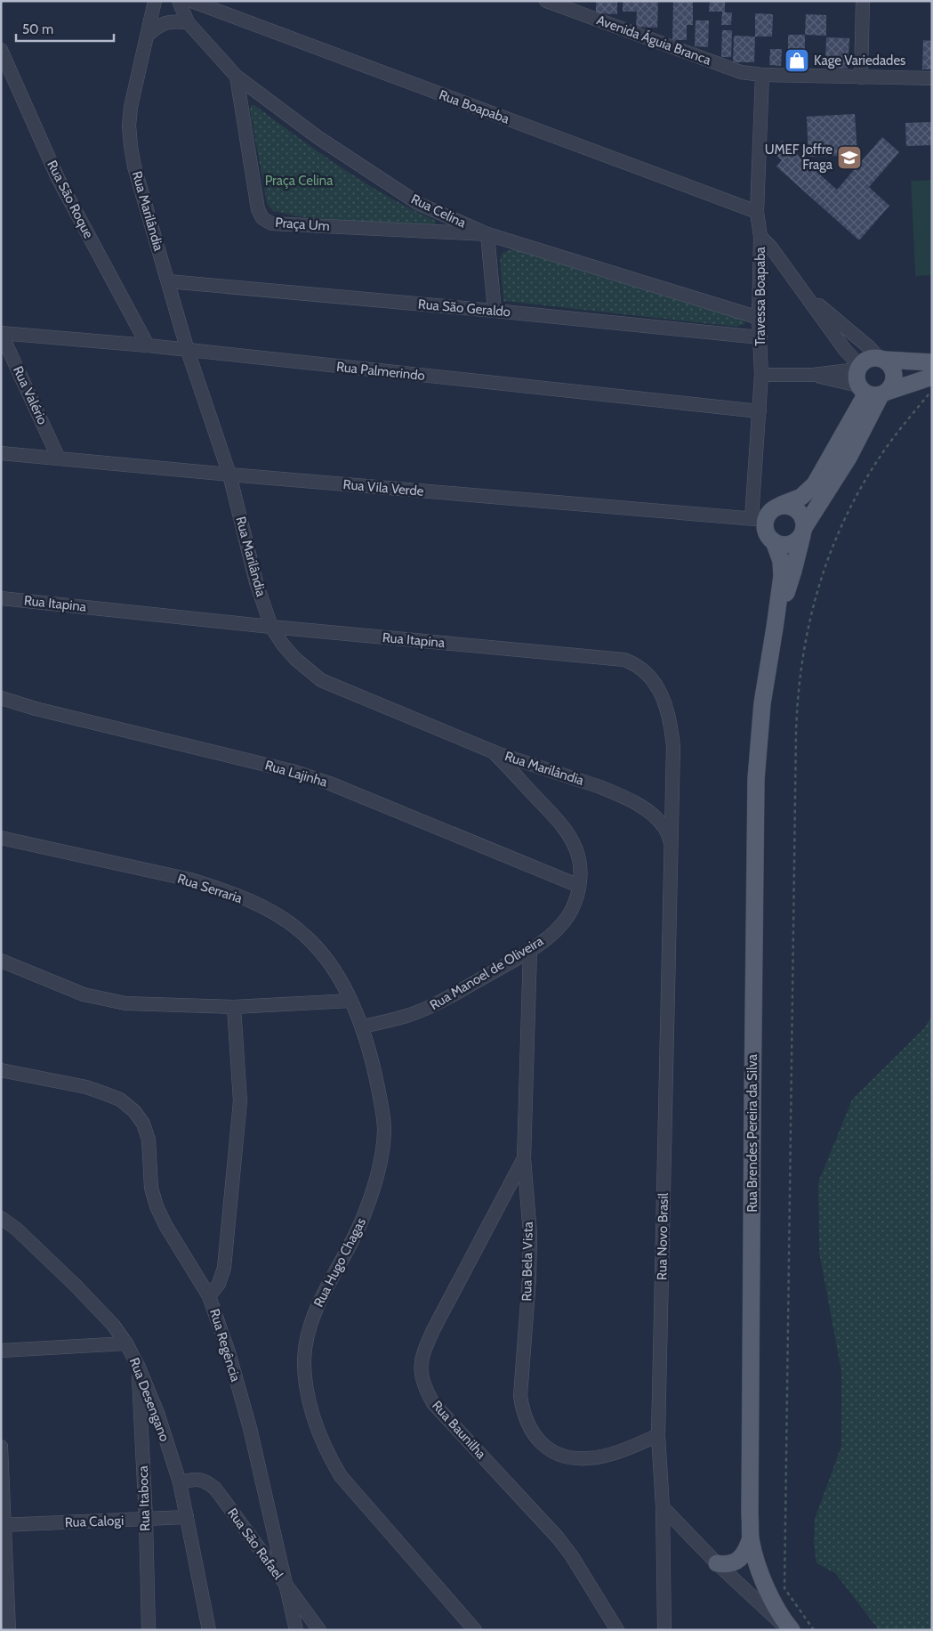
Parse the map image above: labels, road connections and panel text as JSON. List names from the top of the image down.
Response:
{
  "streets": {
    "main road": ["Rua Brendes Pereira da Silva"],
    "street": [
      "Avenida Águia Branca",
      "Rua Boapaba",
      "Rua São Roque",
      "Rua Marilândia",
      "Rua Celina",
      "Praça Um",
      "Travessa Boapaba",
      "Rua São Geraldo",
      "Rua Palmerindo",
      "Rua Valério",
      "Rua Vila Verde",
      "Rua Itapina",
      "Rua Lajinha",
      "Rua Serraria",
      "Rua Manoel de Oliveira",
      "Rua Novo Brasil",
      "Rua Bela Vista",
      "Rua Hugo Chagas",
      "Rua Regência",
      "Rua Desengano",
      "Rua Baunilha",
      "Rua Itaboca",
      "Rua Calogi",
      "Rua São Rafael"
    ]
  },
  "crossings": [
    ["Avenida Águia Branca", "Travessa Boapaba"],
    ["Rua Boapaba", "Travessa Boapaba"],
    ["Rua São Roque", "Rua Palmerindo"],
    ["Rua Marilândia", "Rua São Geraldo"],
    ["Rua Marilândia", "Rua Palmerindo"],
    ["Rua Marilândia", "Rua Vila Verde"],
    ["Rua Marilândia", "Rua Itapina"],
    ["Rua Marilândia", "Rua Manoel de Oliveira"],
    ["Rua Marilândia", "Rua Novo Brasil"],
    ["Rua Celina", "Praça Um"],
    ["Rua Celina", "Travessa Boapaba"],
    ["Travessa Boapaba", "Rua São Geraldo"],
    ["Travessa Boapaba", "Rua Palmerindo"],
    ["Travessa Boapaba", "Rua Vila Verde"],
    ["Travessa Boapaba", "Rua Brendes Pereira da Silva"],
    ["Rua Palmerindo", "Rua Valério"],
    ["Rua Valério", "Rua Vila Verde"],
    ["Rua Vila Verde", "Rua Brendes Pereira da Silva"],
    ["Rua Itapina", "Rua Novo Brasil"],
    ["Rua Lajinha", "Rua Manoel de Oliveira"],
    ["Rua Serraria", "Rua Manoel de Oliveira"],
    ["Rua Serraria", "Rua Hugo Chagas"],
    ["Rua Manoel de Oliveira", "Rua Bela Vista"],
    ["Rua Manoel de Oliveira", "Rua Hugo Chagas"],
    ["Rua Novo Brasil", "Rua Bela Vista"],
    ["Rua Bela Vista", "Rua Baunilha"],
    ["Rua Regência", "Rua São Rafael"],
    ["Rua Desengano", "Rua Itaboca"],
    ["Rua Desengano", "Rua Calogi"],
    ["Rua Desengano", "Rua São Rafael"],
    ["Rua Itaboca", "Rua Calogi"]
  ],
  "parks": ["Praça Celina"],
  "places": {
    "shop": ["Kage Variedades"],
    "school or university": ["UMEF Joffre Fraga"]
  },
  "scale_bar": "50 m"
}
